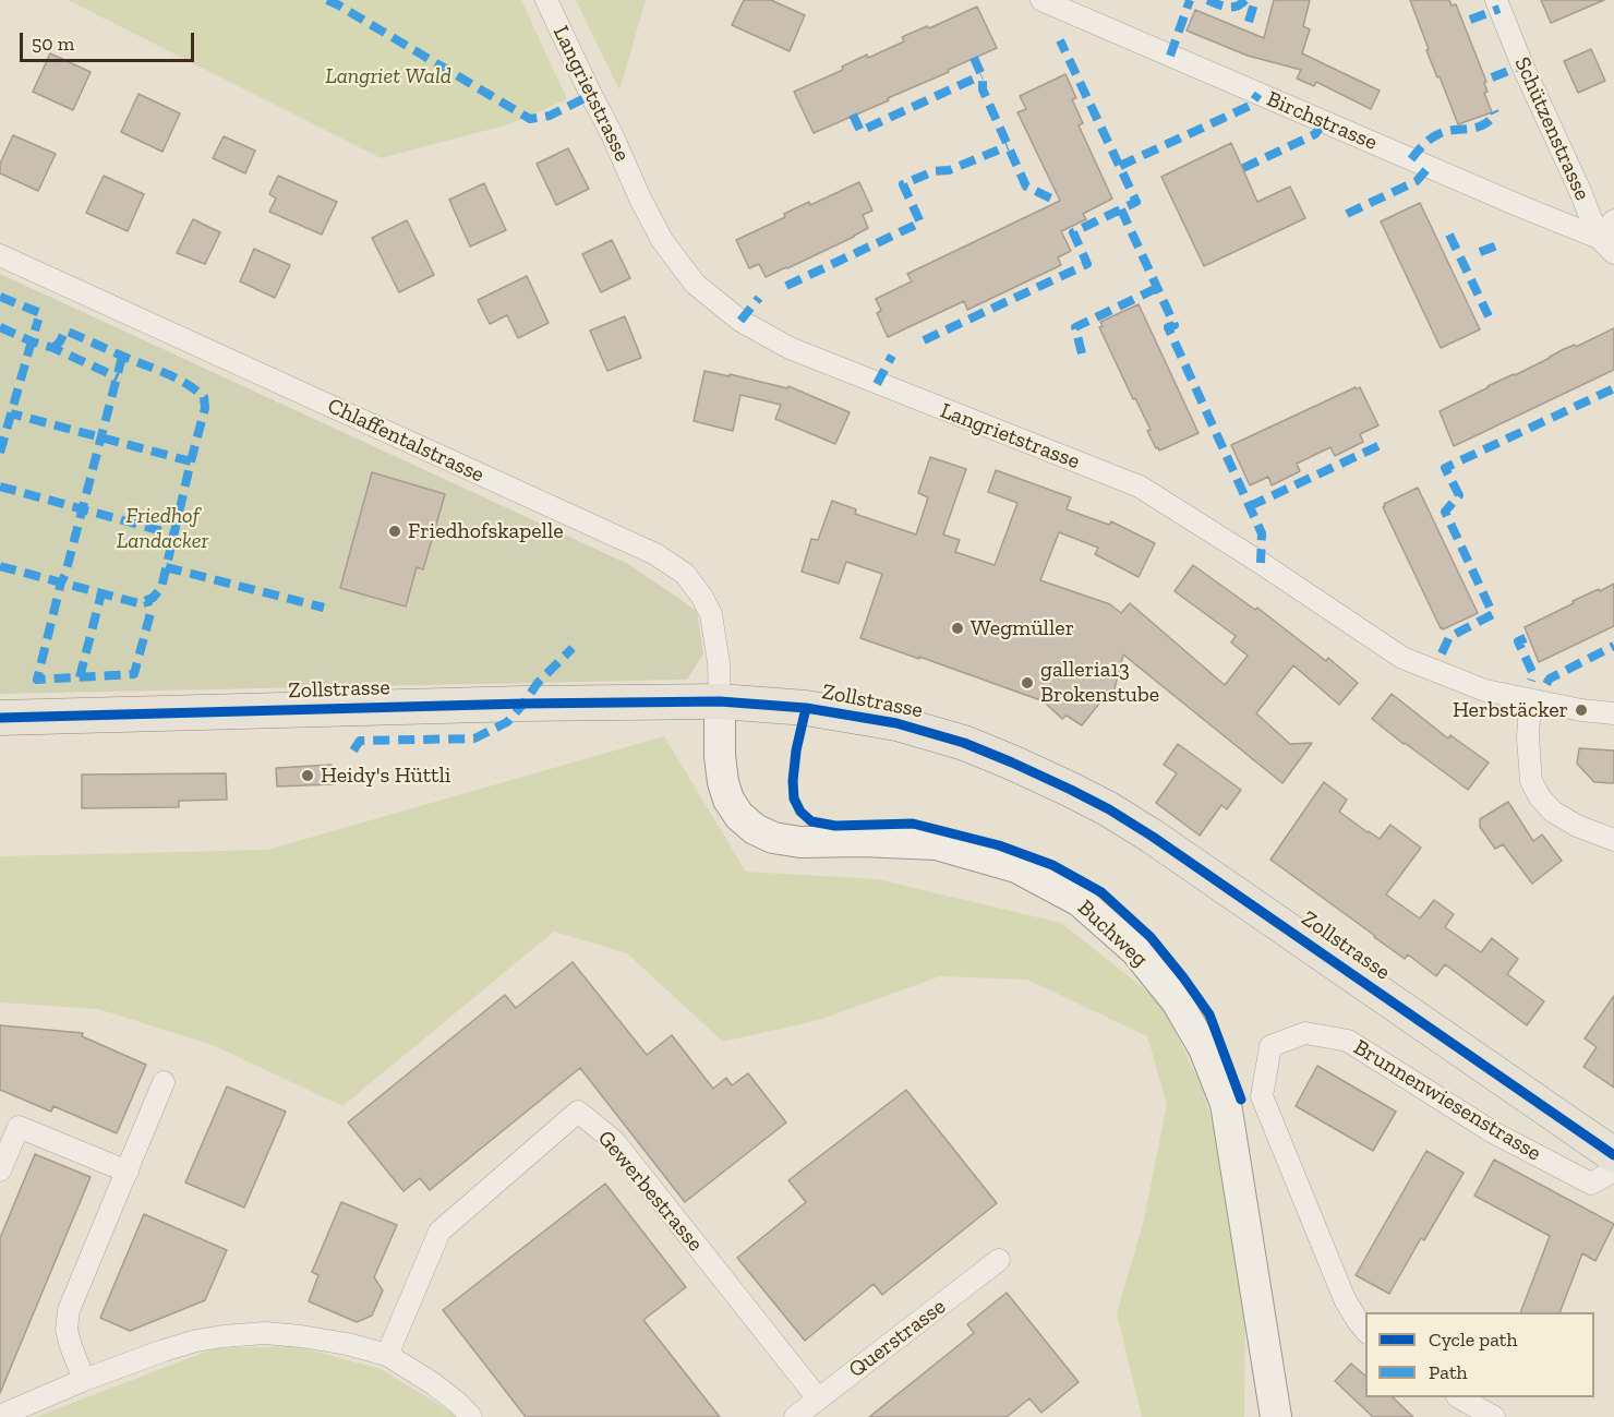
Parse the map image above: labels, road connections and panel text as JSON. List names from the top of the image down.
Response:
{
  "streets": {
    "main road": ["Zollstrasse"],
    "street": [
      "Langrietstrasse",
      "Birchstrasse",
      "Schützenstrasse",
      "Chlaffentalstrasse",
      "Buchweg",
      "Brunnenwiesenstrasse",
      "Gewerbestrasse",
      "Querstrasse"
    ]
  },
  "crossings": [
    ["Birchstrasse", "Schützenstrasse"],
    ["Chlaffentalstrasse", "Zollstrasse"],
    ["Chlaffentalstrasse", "Buchweg"],
    ["Zollstrasse", "Buchweg"],
    ["Gewerbestrasse", "Querstrasse"]
  ],
  "parks": ["Langriet Wald", "Friedhof Landacker"],
  "places": [
    "Friedhofskapelle",
    "Wegmüller",
    "galleria13 Brokenstube",
    "Herbstäcker",
    "Heidy's Hüttli"
  ],
  "legend": ["Cycle path", "Path"],
  "scale_bar": "50 m"
}
